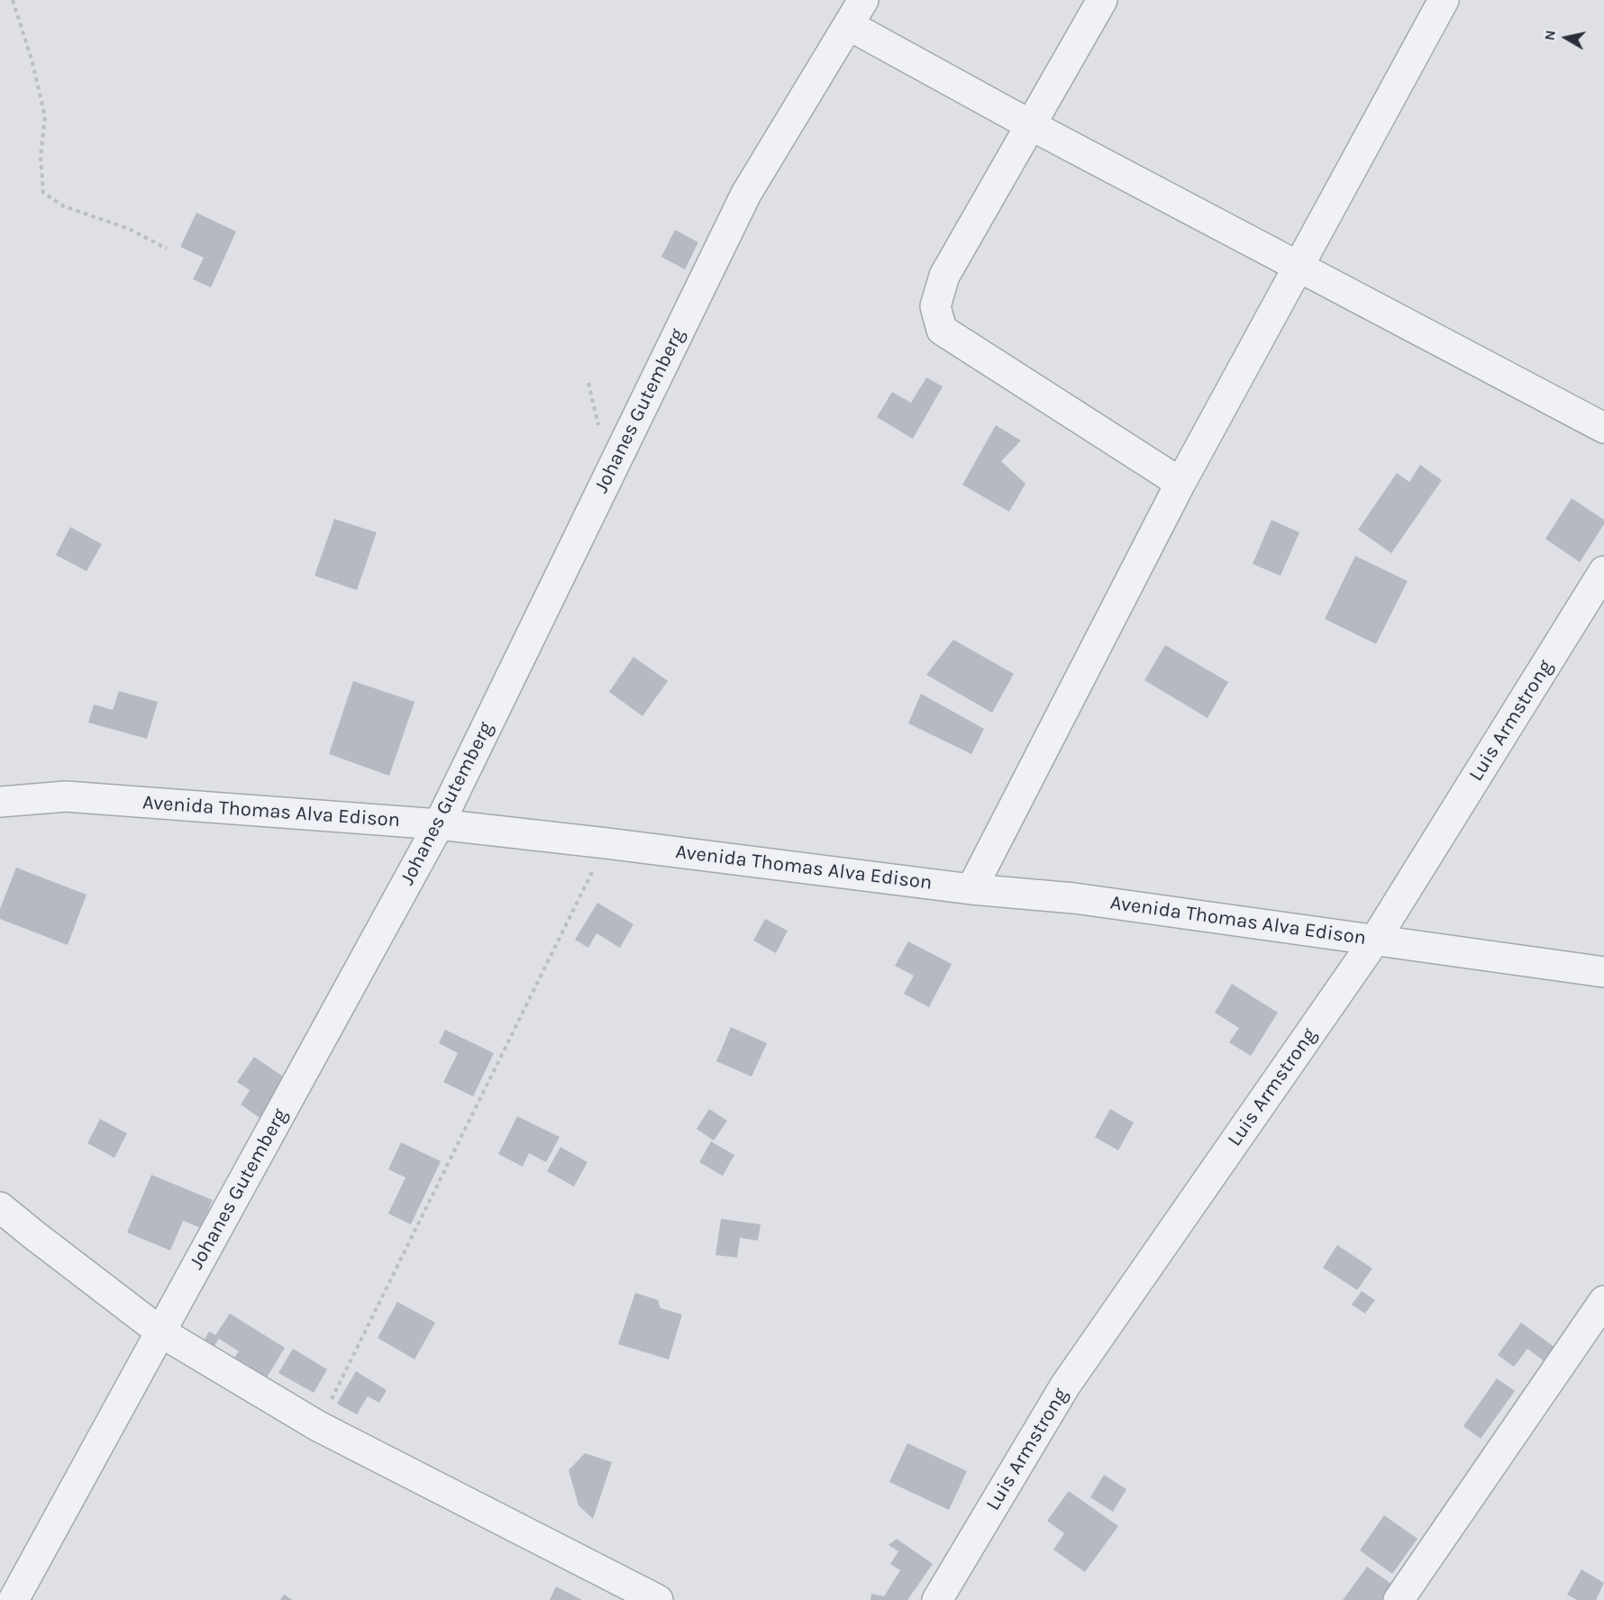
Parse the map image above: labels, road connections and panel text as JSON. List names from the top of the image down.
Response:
{
  "streets": {
    "street": ["Johanes Gutemberg", "Luis Armstrong", "Avenida Thomas Alva Edison"]
  },
  "crossings": [
    ["Johanes Gutemberg", "Avenida Thomas Alva Edison"],
    ["Luis Armstrong", "Avenida Thomas Alva Edison"]
  ],
  "north": "left"
}
